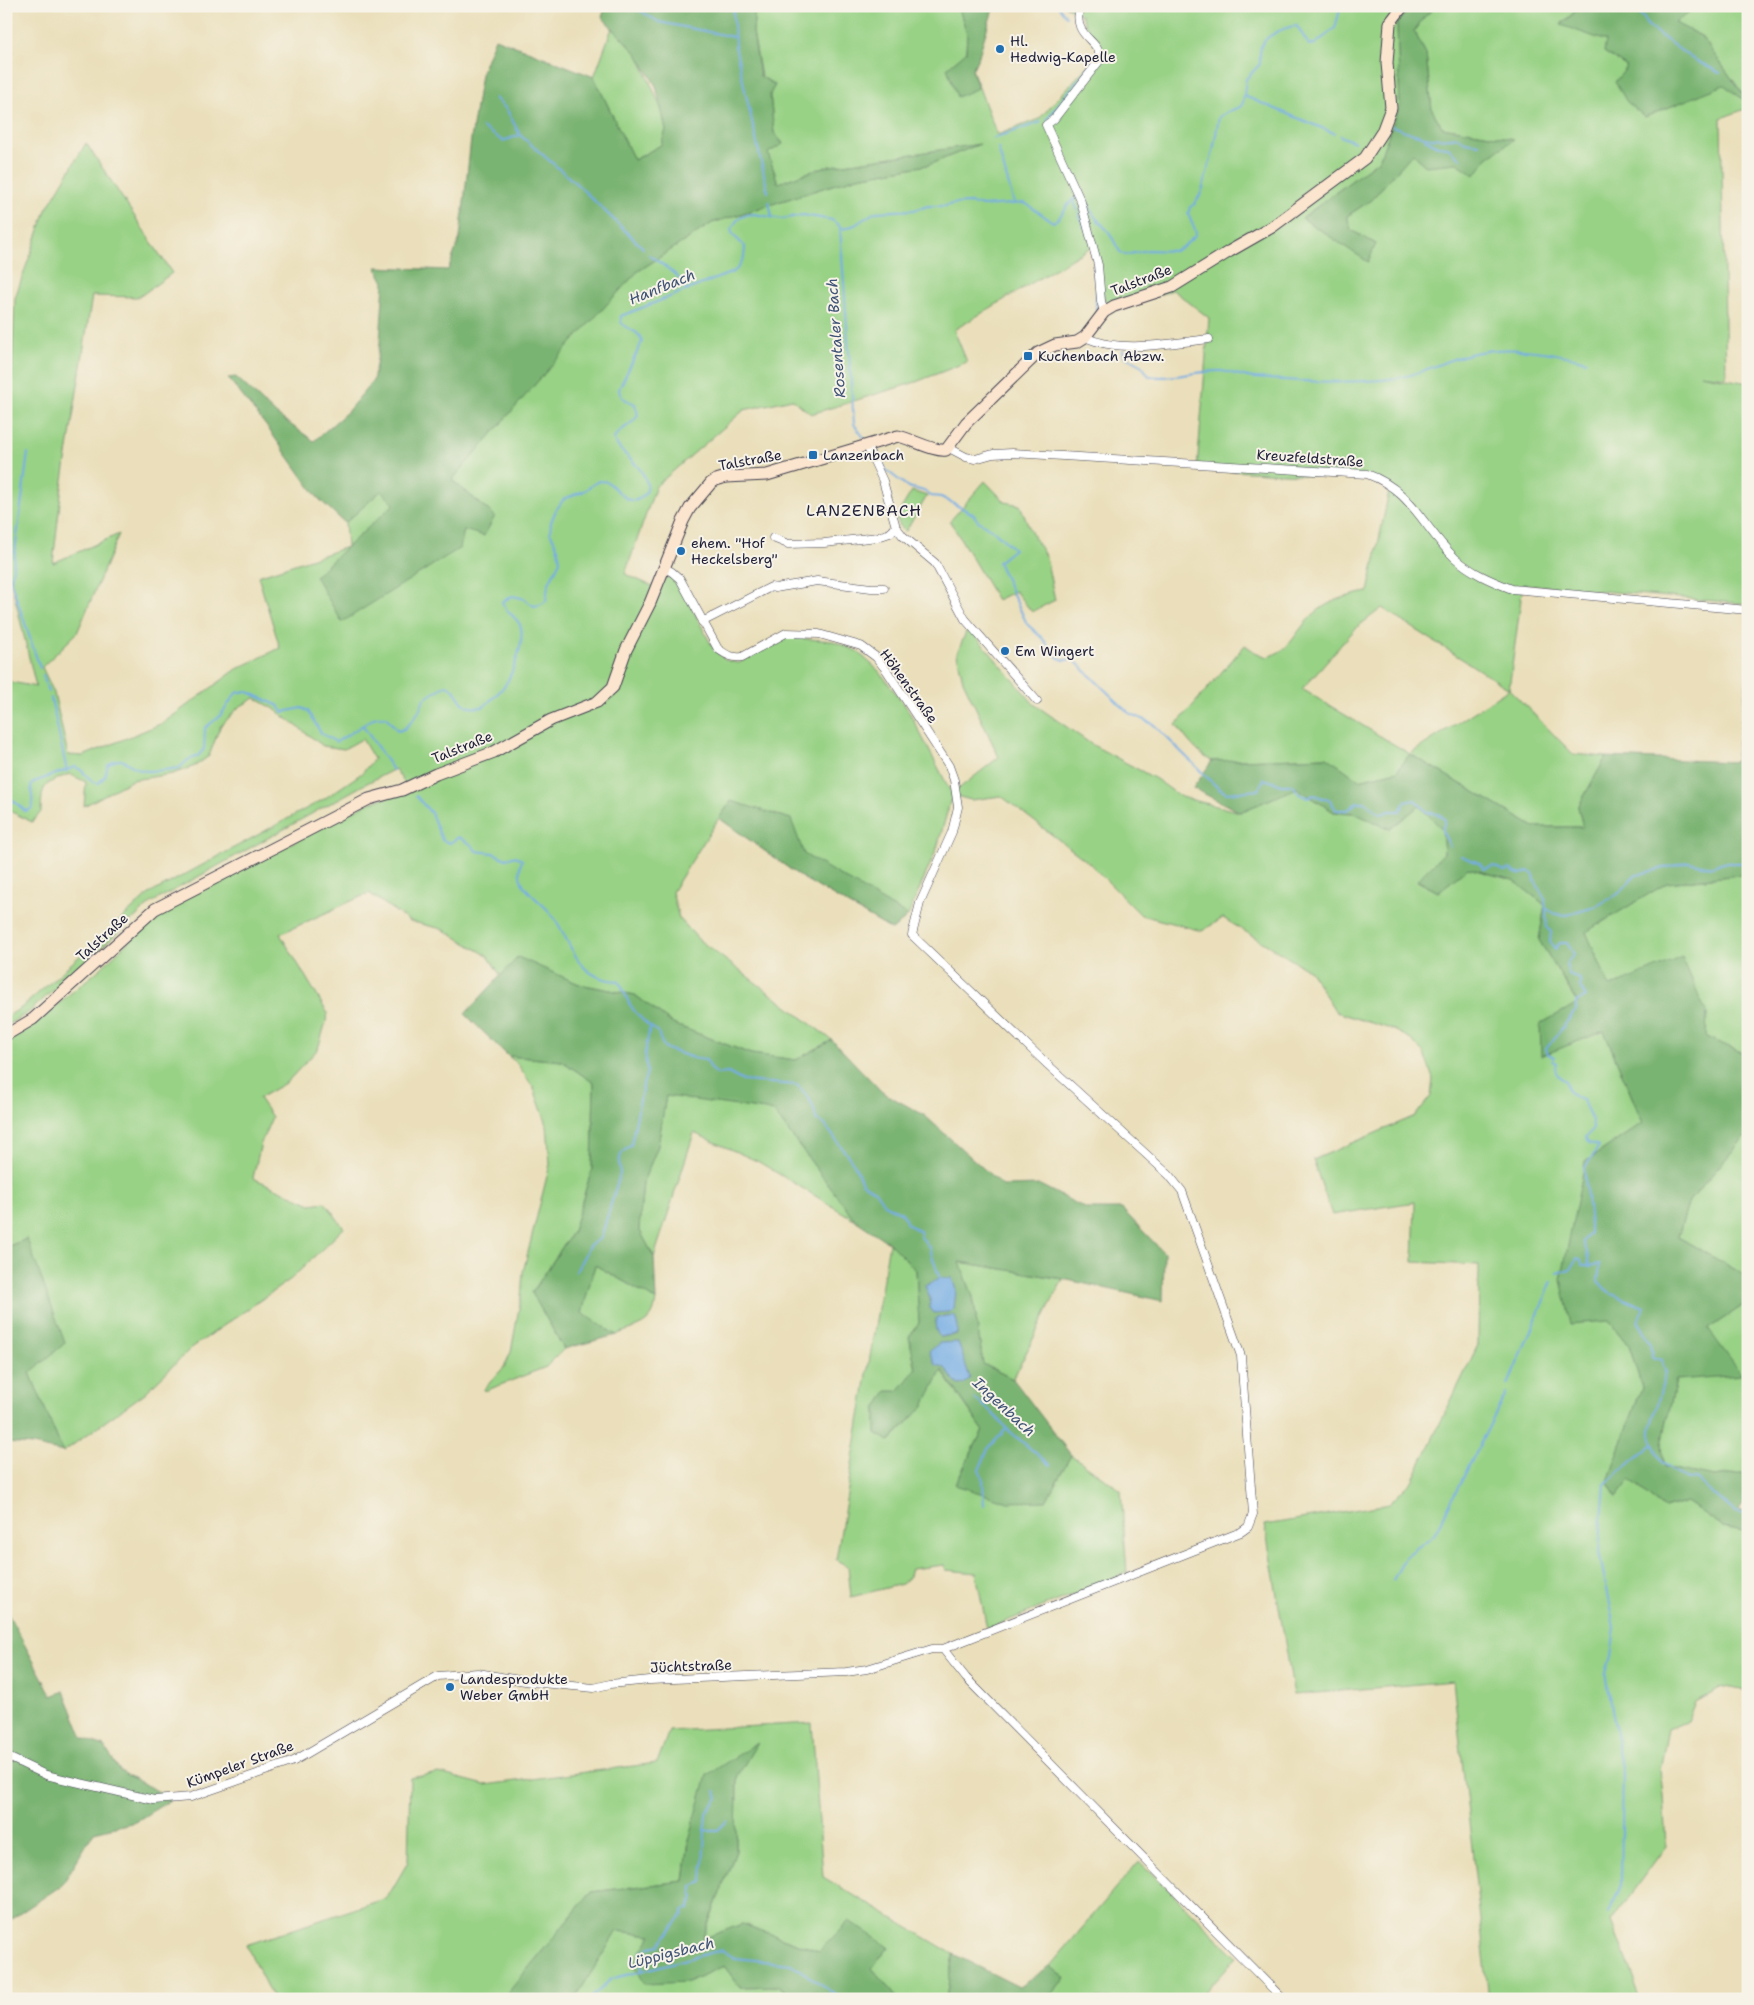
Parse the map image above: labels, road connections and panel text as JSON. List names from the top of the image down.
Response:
{
  "streets": {
    "main road": ["Talstraße"],
    "street": [
      "Kreuzfeldstraße",
      "Höhenstraße",
      "Jüchtstraße",
      "Kümpeler Straße"
    ]
  },
  "crossings": [
    ["Talstraße", "Kreuzfeldstraße"],
    ["Talstraße", "Höhenstraße"],
    ["Höhenstraße", "Jüchtstraße"],
    ["Jüchtstraße", "Kümpeler Straße"]
  ],
  "districts": ["LANZENBACH"],
  "water": [
    "Hanfbach",
    "Rosentaler Bach",
    "Ingenbach",
    "Lüppigsbach"
  ],
  "places": {
    "other": [
      "Hl. Hedwig-Kapelle",
      "ehem. \"Hof Heckelsberg\"",
      "Em Wingert",
      "Landesprodukte Weber GmbH"
    ],
    "transit": ["Kuchenbach Abzw.", "Lanzenbach"]
  }
}
